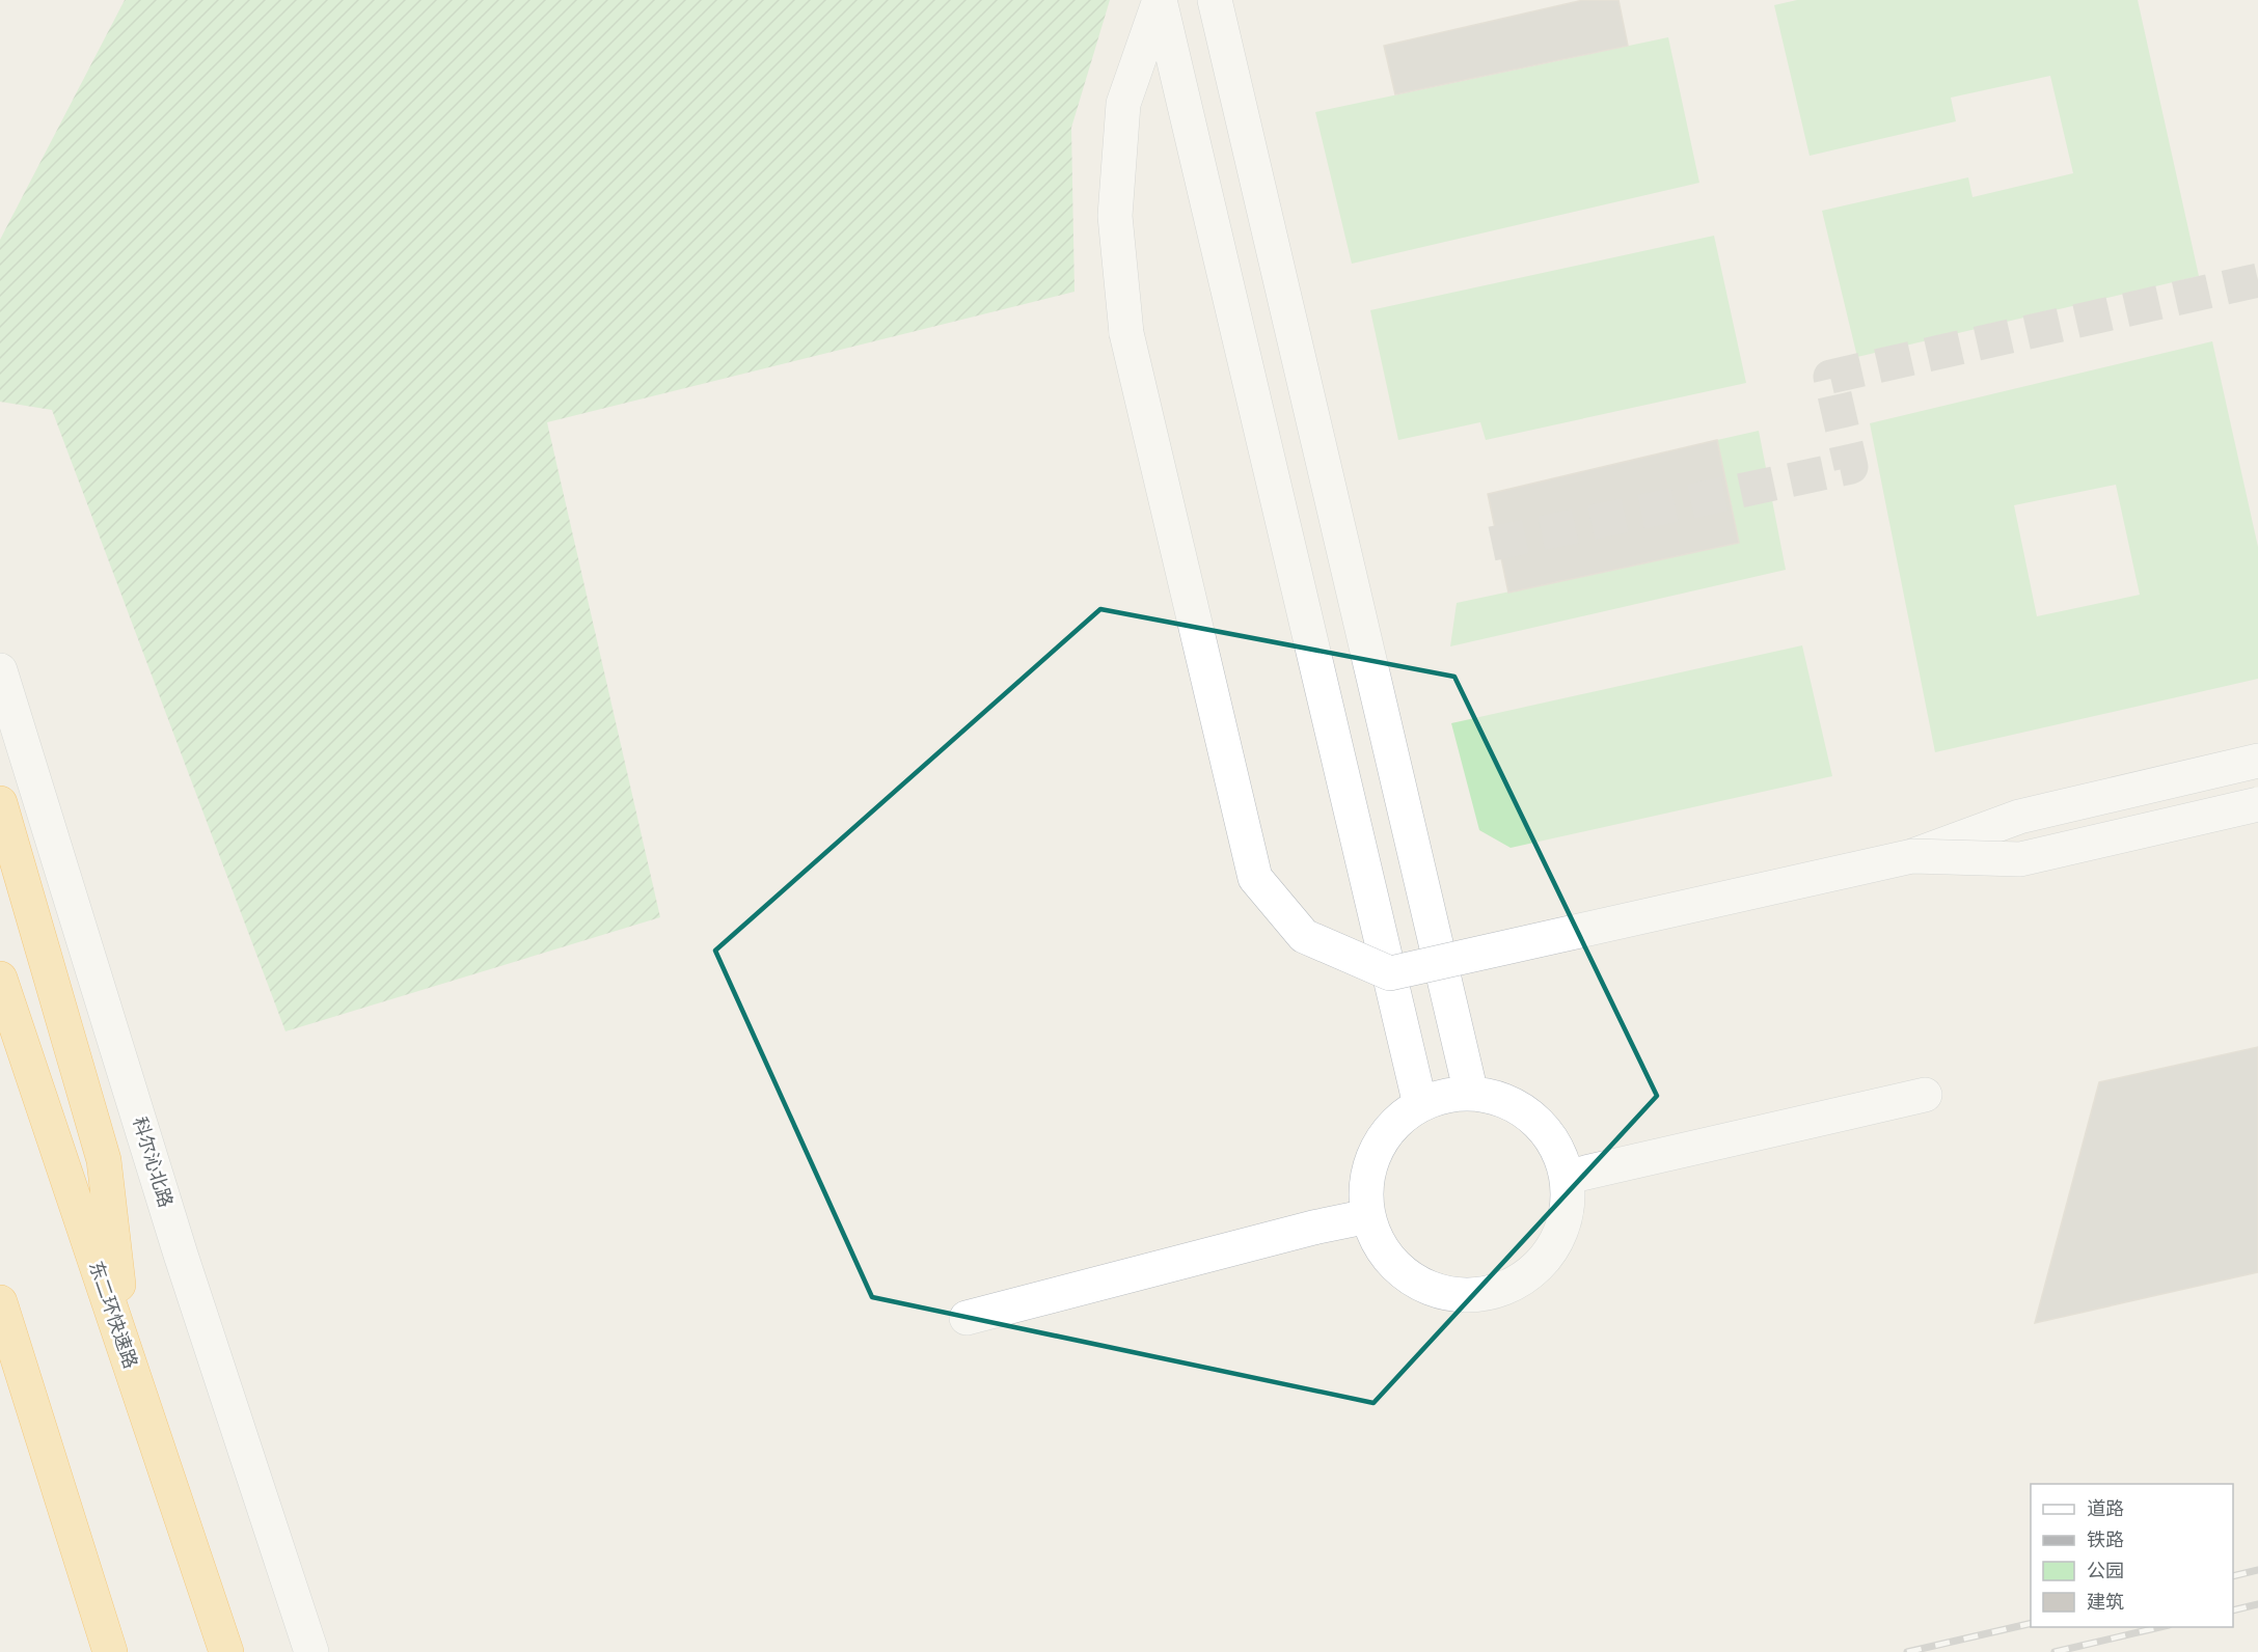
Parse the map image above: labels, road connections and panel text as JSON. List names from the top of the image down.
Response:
{
  "streets": {
    "highway": ["东二环快速路"],
    "street": ["科尔沁北路"]
  },
  "legend": [
    "道路",
    "铁路",
    "公园",
    "建筑"
  ]
}
